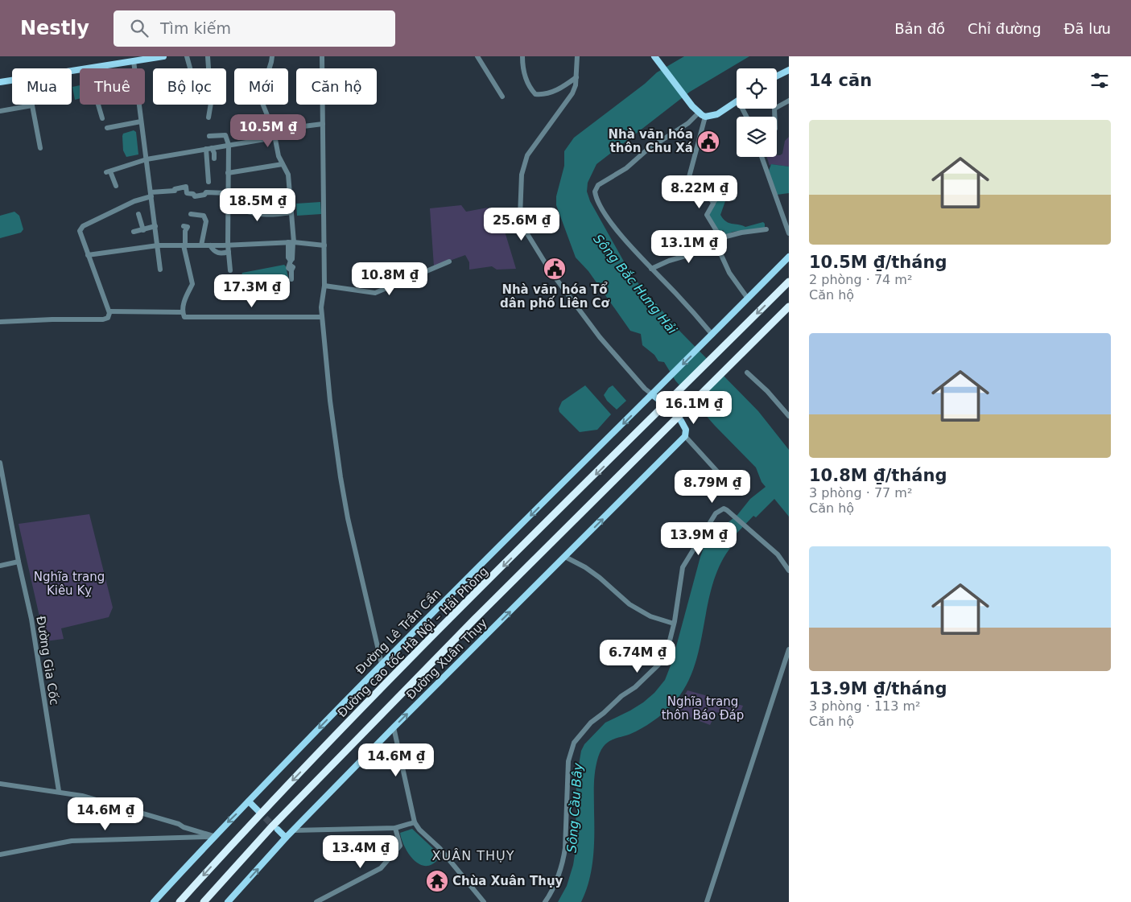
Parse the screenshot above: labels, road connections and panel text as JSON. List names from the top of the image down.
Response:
{
  "streets": {
    "highway": ["Đường cao tốc Hà Nội – Hải Phòng"],
    "main road": ["Đường Lê Trần Cẩn", "Đường Xuân Thụy"],
    "street": ["Đường Gia Cốc"]
  },
  "one_way": ["Đường Lê Trần Cẩn", "Đường Xuân Thụy"],
  "districts": ["XUÂN THỤY"],
  "water": ["Sông Bắc Hưng Hải", "Sông Cầu Bây"],
  "parks": ["Nghĩa trang Kiêu Kỵ", "Nghĩa trang thôn Báo Đáp"],
  "places": {
    "public building": ["Nhà văn hóa thôn Chu Xá", "Nhà văn hóa Tổ dân phố Liên Cơ"],
    "temple": ["Chùa Xuân Thụy"]
  },
  "page": {
    "header": "Nestly",
    "search": "Tìm kiếm",
    "nav": ["Bản đồ", "Chỉ đường", "Đã lưu"],
    "heading": "14 căn",
    "chip": [
      "Mua",
      "Thuê",
      "Bộ lọc",
      "Mới",
      "Căn hộ"
    ],
    "list": [
      {
        "name": "10.5M ₫/tháng",
        "note": "2 phòng · 74 m² · Căn hộ"
      },
      {
        "name": "10.8M ₫/tháng",
        "note": "3 phòng · 77 m² · Căn hộ"
      },
      {
        "name": "13.9M ₫/tháng",
        "note": "3 phòng · 113 m² · Căn hộ"
      }
    ],
    "price": [
      "10.5M ₫",
      "8.22M ₫",
      "18.5M ₫",
      "25.6M ₫",
      "13.1M ₫",
      "10.8M ₫",
      "17.3M ₫",
      "16.1M ₫",
      "8.79M ₫",
      "13.9M ₫",
      "6.74M ₫",
      "14.6M ₫",
      "14.6M ₫",
      "13.4M ₫"
    ]
  }
}
